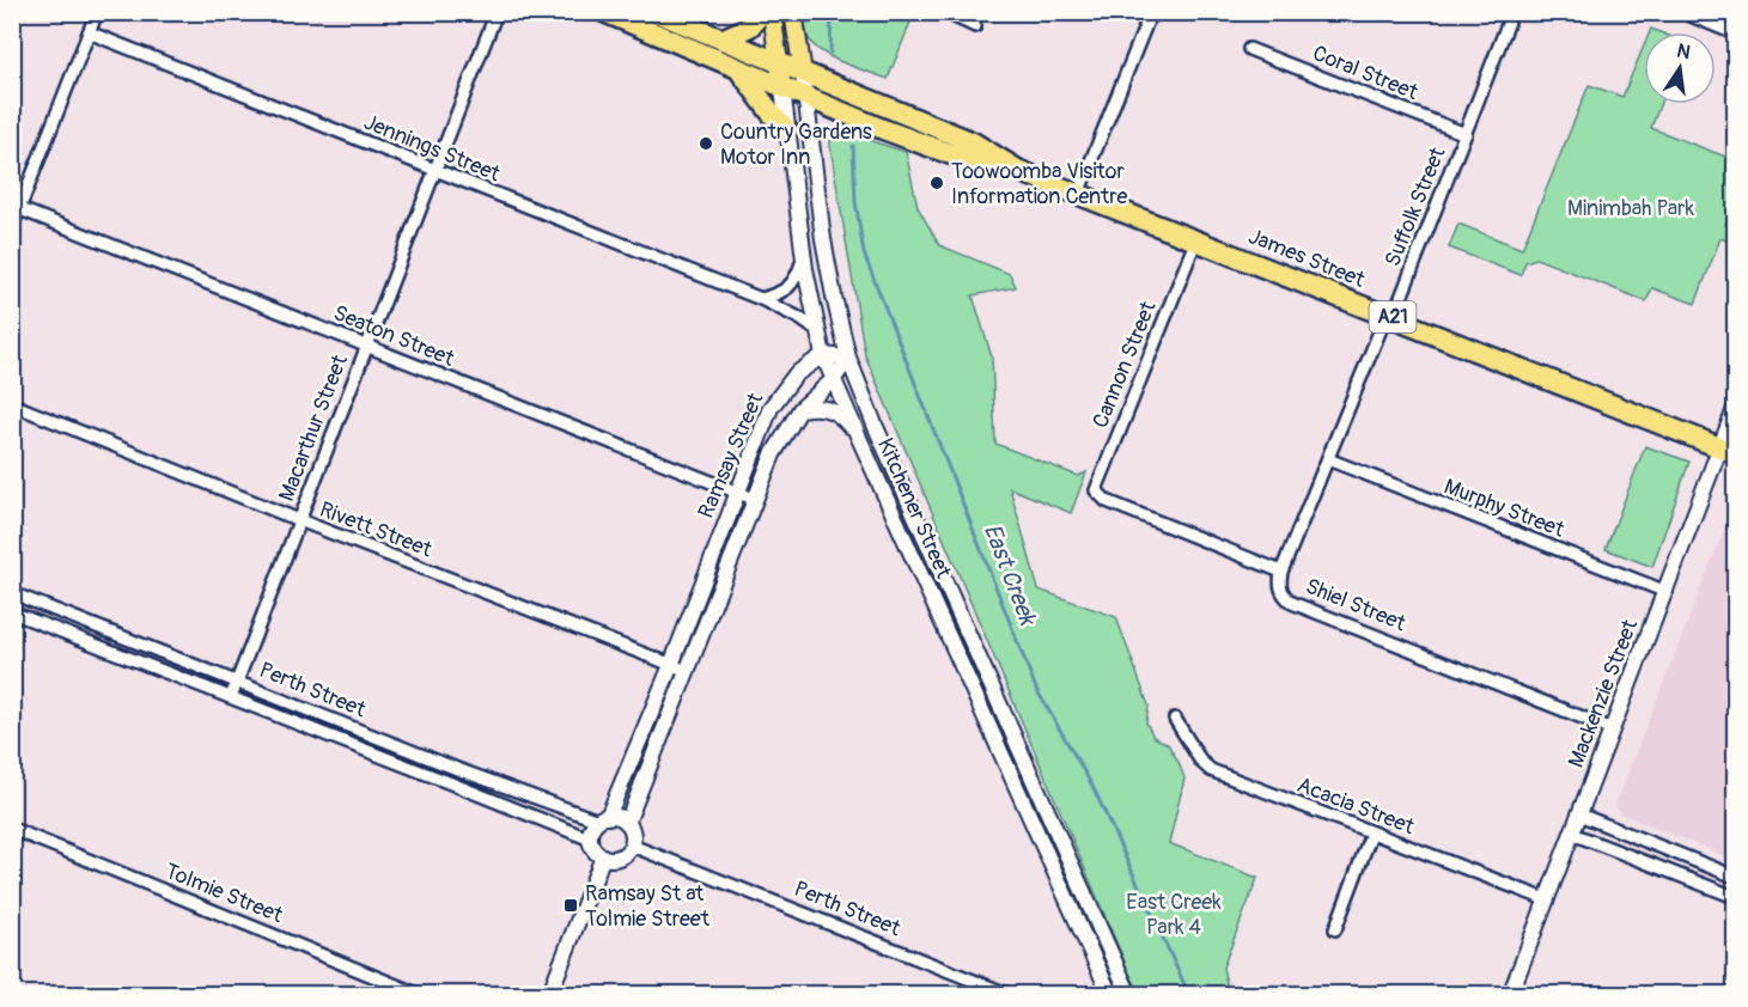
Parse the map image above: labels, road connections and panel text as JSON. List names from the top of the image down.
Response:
{
  "streets": {
    "highway": ["James Street", "A21"],
    "main road": ["Kitchener Street"],
    "street": [
      "Coral Street",
      "Jennings Street",
      "Suffolk Street",
      "Seaton Street",
      "Cannon Street",
      "Macarthur Street",
      "Ramsay Street",
      "Murphy Street",
      "Rivett Street",
      "Shiel Street",
      "Perth Street",
      "Mackenzie Street",
      "Acacia Street",
      "Tolmie Street"
    ]
  },
  "crossings": [
    ["Coral Street", "Suffolk Street"],
    ["Jennings Street", "Macarthur Street"],
    ["Jennings Street", "Kitchener Street"],
    ["Suffolk Street", "James Street"],
    ["Suffolk Street", "Murphy Street"],
    ["Suffolk Street", "Shiel Street"],
    ["James Street", "Cannon Street"],
    ["James Street", "Kitchener Street"],
    ["James Street", "Mackenzie Street"],
    ["Seaton Street", "Macarthur Street"],
    ["Seaton Street", "Ramsay Street"],
    ["Cannon Street", "Shiel Street"],
    ["Macarthur Street", "Rivett Street"],
    ["Macarthur Street", "Perth Street"],
    ["Ramsay Street", "Kitchener Street"],
    ["Ramsay Street", "Rivett Street"],
    ["Ramsay Street", "Perth Street"],
    ["Murphy Street", "Mackenzie Street"],
    ["Shiel Street", "Mackenzie Street"],
    ["Mackenzie Street", "Acacia Street"]
  ],
  "water": ["East Creek"],
  "parks": ["Minimbah Park", "East Creek Park 4"],
  "places": {
    "other": ["Country Gardens Motor Inn", "Toowoomba Visitor Information Centre"],
    "transit": ["Ramsay St at Tolmie Street"]
  },
  "north": "top"
}
